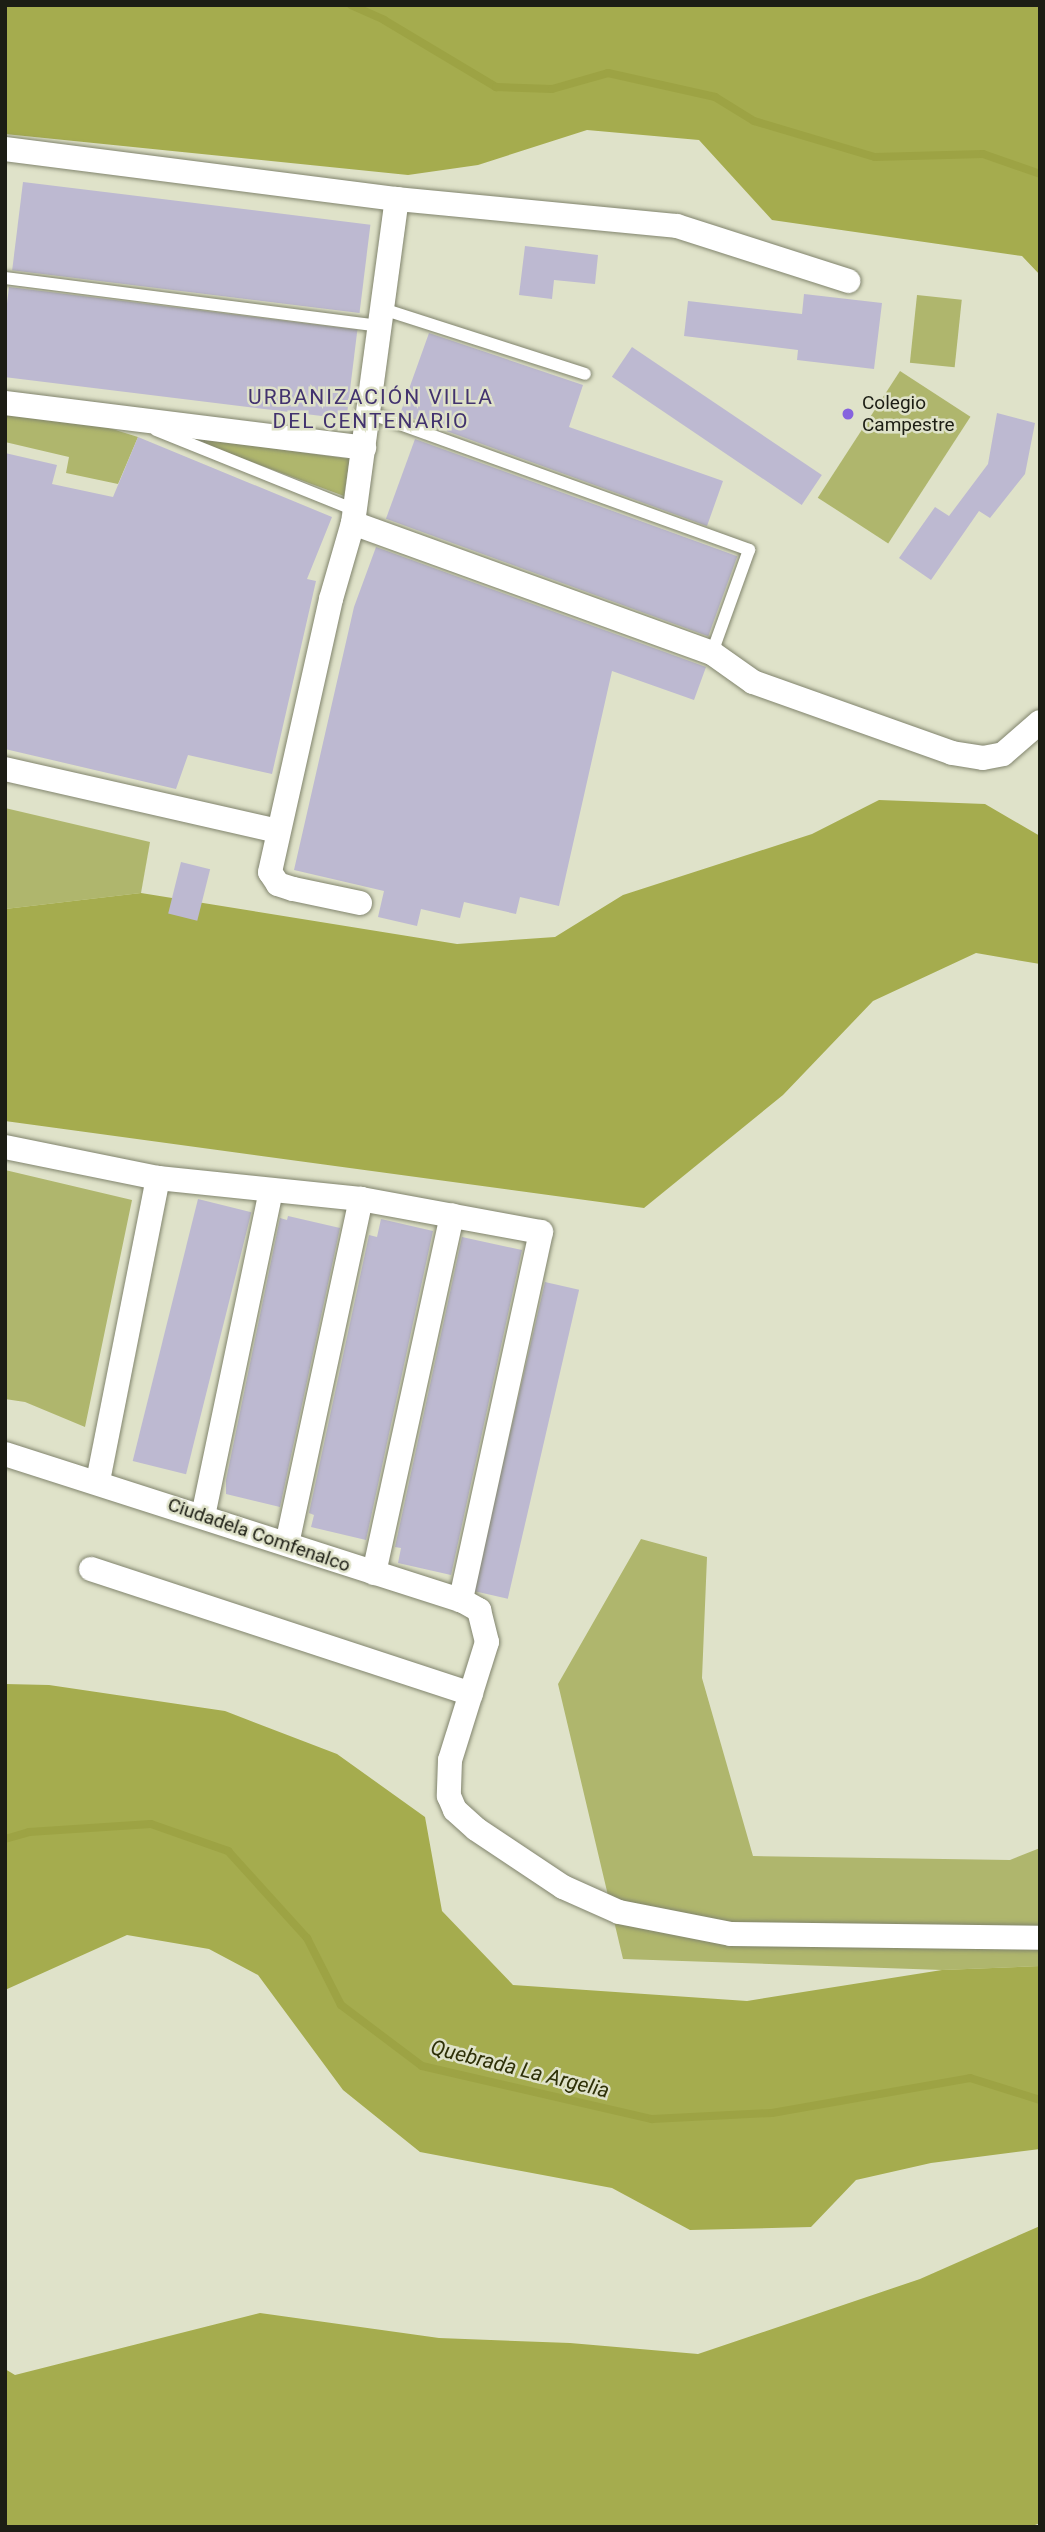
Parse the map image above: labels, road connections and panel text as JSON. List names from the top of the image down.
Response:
{
  "streets": {
    "street": ["Ciudadela Comfenalco"]
  },
  "districts": ["URBANIZACIÓN VILLA DEL CENTENARIO"],
  "water": ["Quebrada La Argelia"],
  "places": ["Colegio Campestre"]
}
